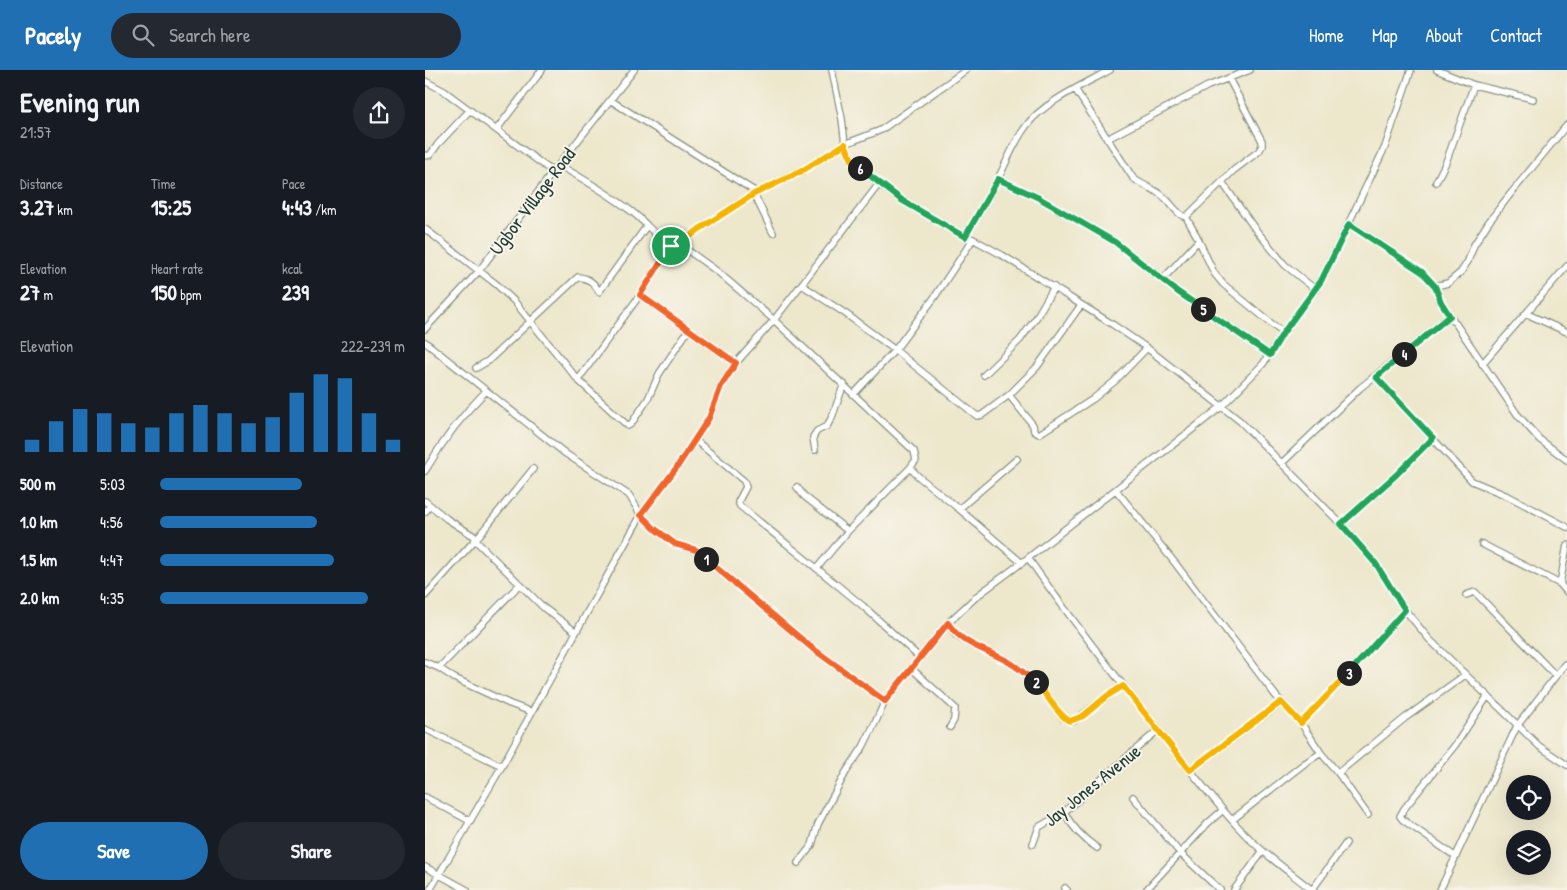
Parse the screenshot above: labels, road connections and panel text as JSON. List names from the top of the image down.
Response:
{
  "streets": {
    "street": ["Ugbor Village Road", "Jay Jones Avenue"]
  },
  "page": {
    "header": "Pacely",
    "search": "Search here",
    "nav": [
      "Home",
      "Map",
      "About",
      "Contact"
    ],
    "heading": ["Evening run", "21:57"],
    "stats": [
      ["Distance", "3.27 km"],
      ["Time", "15:25"],
      ["Pace", "4:43 /km"],
      ["Elevation", "27 m"],
      ["Heart rate", "150 bpm"],
      ["kcal", "239"]
    ],
    "pins": [
      "6",
      "5",
      "4",
      "1",
      "3",
      "2"
    ],
    "chart": ["Elevation", "222–239 m"],
    "list": [
      {
        "name": "500 m",
        "note": "5:03"
      },
      {
        "name": "1.0 km",
        "note": "4:56"
      },
      {
        "name": "1.5 km",
        "note": "4:47"
      },
      {
        "name": "2.0 km",
        "note": "4:35"
      }
    ],
    "buttons": ["Save", "Share"]
  }
}
